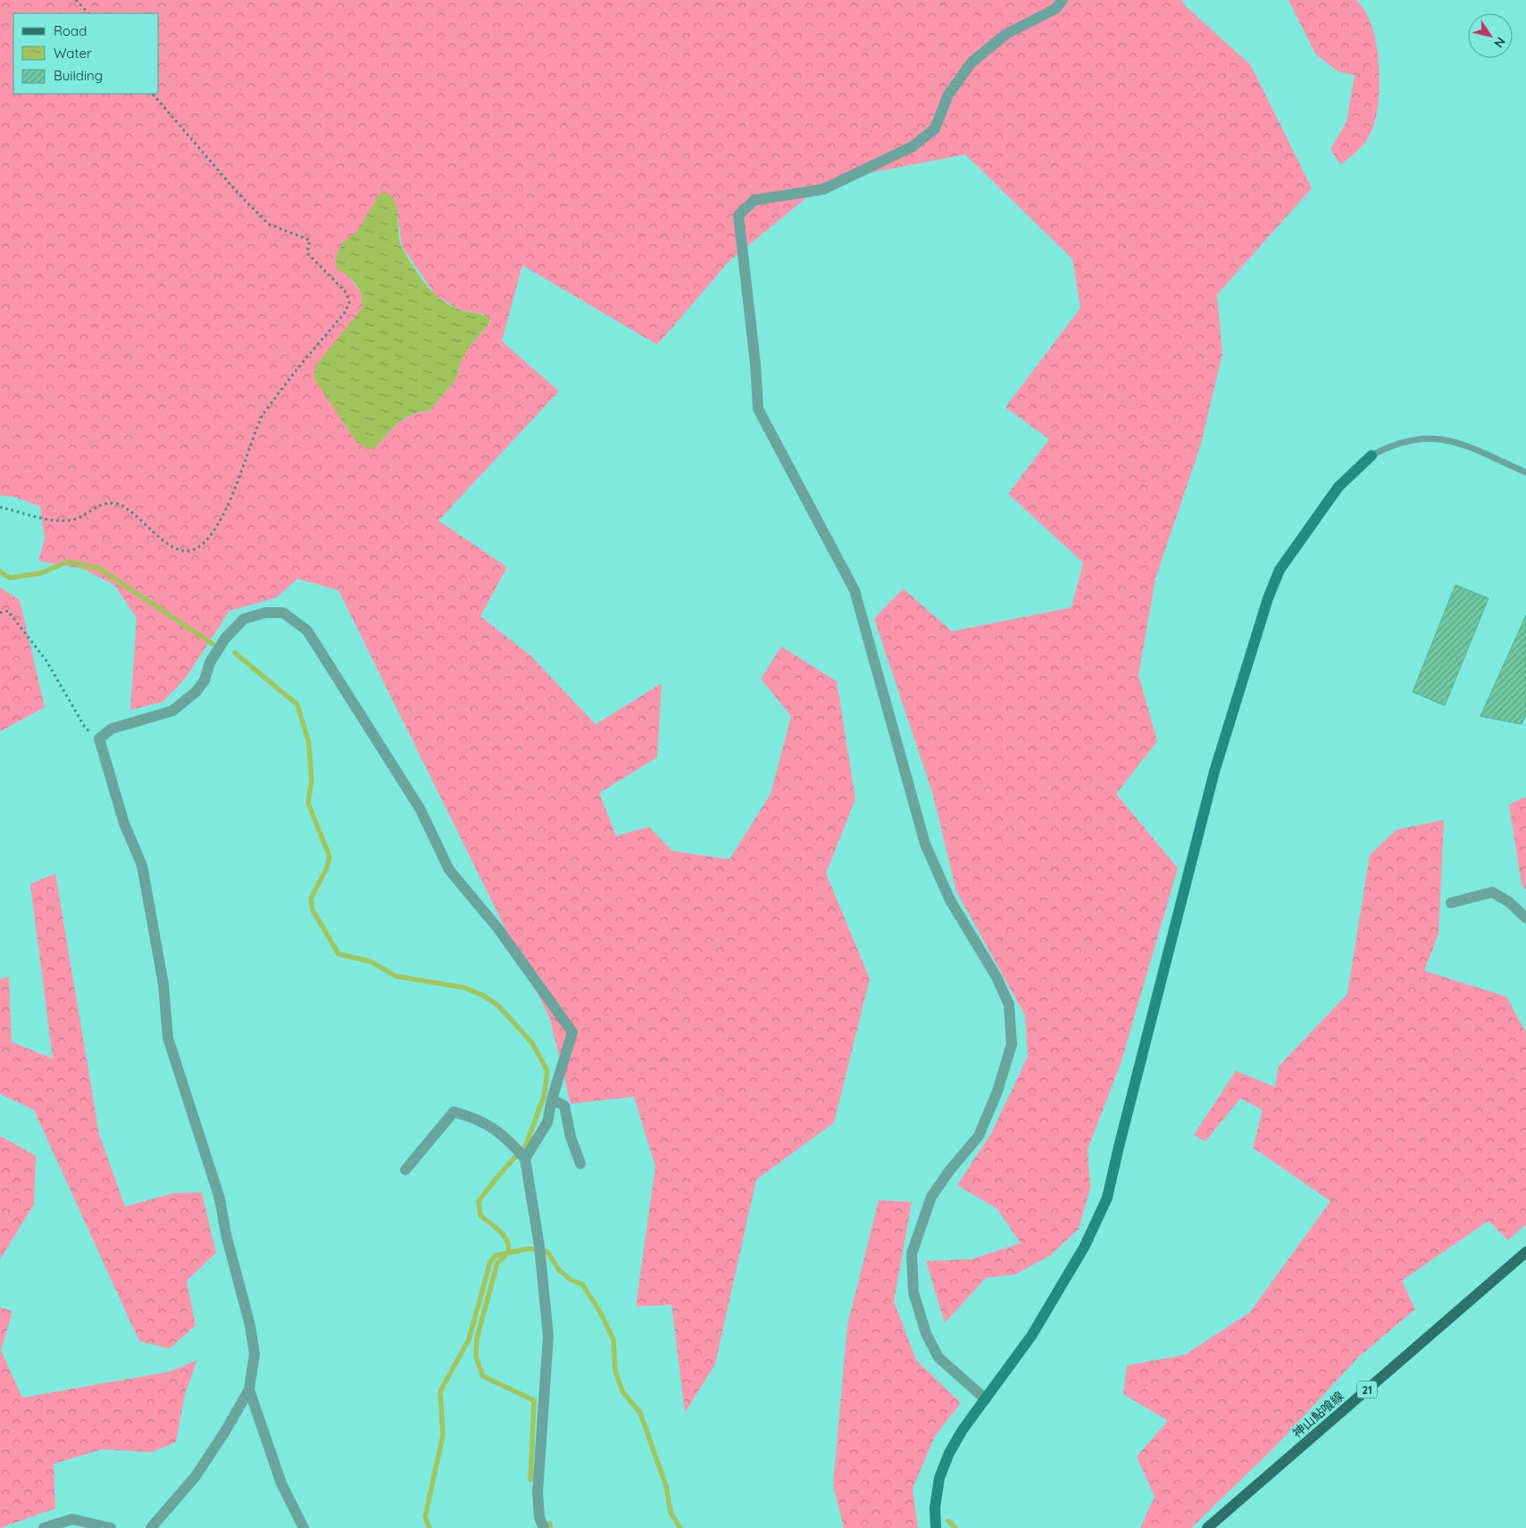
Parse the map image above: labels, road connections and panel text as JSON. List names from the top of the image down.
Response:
{
  "streets": {
    "main road": ["21", "神山鮎喰線"]
  },
  "legend": ["Road", "Water", "Building"],
  "north": "bottom right"
}
